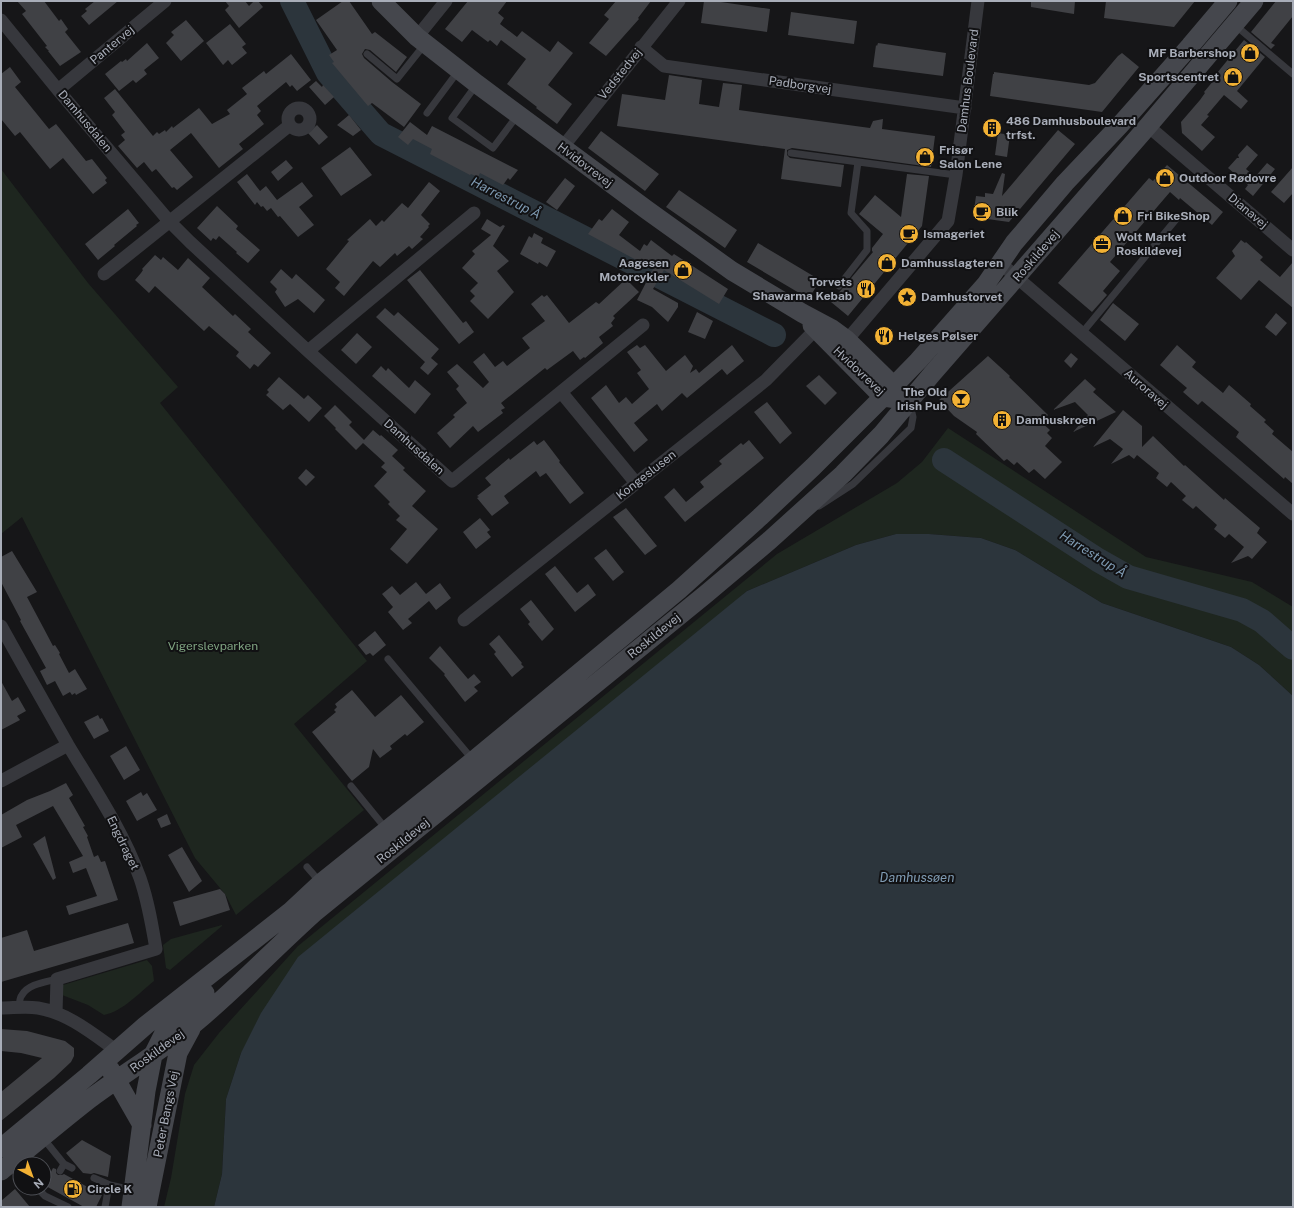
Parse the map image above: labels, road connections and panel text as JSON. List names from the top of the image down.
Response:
{
  "streets": {
    "main road": ["Hvidovrevej", "Roskildevej", "Peter Bangs Vej"],
    "street": [
      "Pantervej",
      "Vedstedvej",
      "Damhus Boulevard",
      "Padborgvej",
      "Damhusdalen",
      "Dianavej",
      "Auroravej",
      "Kongeslusen",
      "Engdraget"
    ]
  },
  "crossings": [
    ["Pantervej", "Damhusdalen"],
    ["Vedstedvej", "Padborgvej"],
    ["Vedstedvej", "Hvidovrevej"],
    ["Damhus Boulevard", "Padborgvej"],
    ["Hvidovrevej", "Roskildevej"],
    ["Hvidovrevej", "Kongeslusen"],
    ["Dianavej", "Roskildevej"],
    ["Roskildevej", "Auroravej"],
    ["Roskildevej", "Peter Bangs Vej"]
  ],
  "water": ["Harrestrup Å", "Damhussøen"],
  "parks": ["Vigerslevparken"],
  "places": {
    "shop": [
      "MF Barbershop",
      "Sportscentret",
      "Frisør Salon Lene",
      "Outdoor Rødovre",
      "Fri BikeShop",
      "Damhusslagteren",
      "Aagesen Motorcykler"
    ],
    "building": ["486 Damhusboulevard trfst.", "Damhuskroen"],
    "cafe": ["Blik", "Ismageriet"],
    "office": ["Wolt Market Roskildevej"],
    "restaurant": ["Torvets Shawarma Kebab", "Helges Pølser"],
    "place": ["Damhustorvet"],
    "bar": ["The Old Irish Pub"],
    "fuel station": ["Circle K"]
  },
  "north": "bottom right"
}
